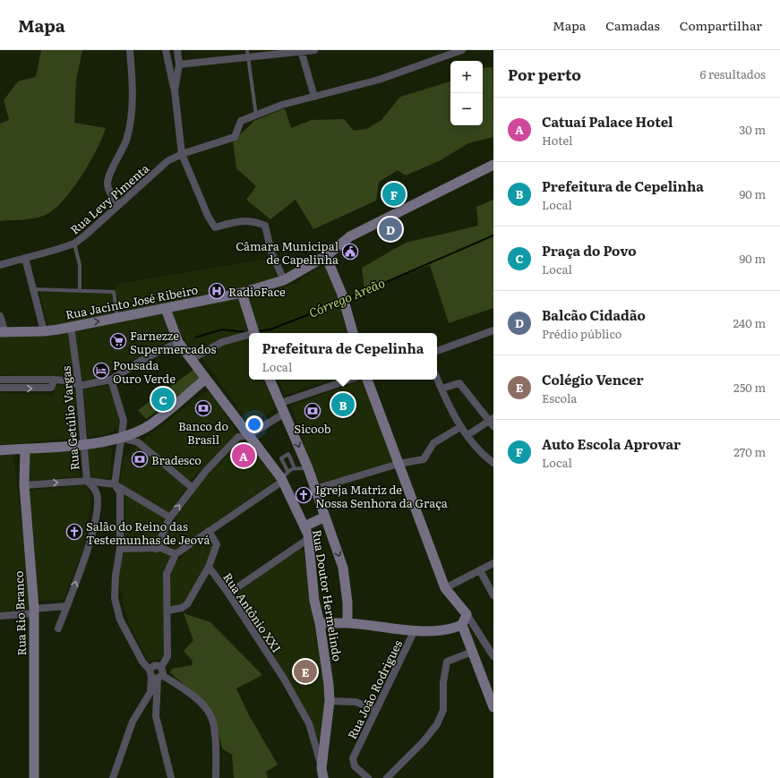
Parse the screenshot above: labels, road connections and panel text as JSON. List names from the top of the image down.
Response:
{
  "streets": {
    "street": [
      "Rua Levy Pimenta",
      "Rua Jacinto José Ribeiro",
      "Rua Getúlio Vargas",
      "Rua Doutor Hermelindo",
      "Rua Antônio XXI",
      "Rua Rio Branco",
      "Rua João Rodrigues"
    ]
  },
  "crossings": [
    ["Rua Jacinto José Ribeiro", "Rua Getúlio Vargas"],
    ["Rua Jacinto José Ribeiro", "Rua Doutor Hermelindo"],
    ["Rua Doutor Hermelindo", "Rua Antônio XXI"]
  ],
  "water": ["Córrego Areão"],
  "places": {
    "public building": ["Câmara Municipal de Capelinha"],
    "hospital": ["RadioFace"],
    "supermarket": ["Farnezze Supermercados"],
    "hotel": ["Pousada Ouro Verde"],
    "bank": ["Banco do Brasil", "Sicoob", "Bradesco"],
    "church": ["Igreja Matriz de Nossa Senhora da Graça", "Salão do Reino das Testemunhas de Jeová"]
  },
  "page": {
    "header": "Mapa",
    "nav": ["Mapa", "Camadas", "Compartilhar"],
    "heading": ["Por perto", "6 resultados"],
    "map_buttons": ["+", "−"],
    "list": [
      {
        "mark": "A",
        "name": "Catuaí Palace Hotel",
        "note": "Hotel",
        "value": "30 m"
      },
      {
        "mark": "B",
        "name": "Prefeitura de Cepelinha",
        "note": "Local",
        "value": "90 m"
      },
      {
        "mark": "C",
        "name": "Praça do Povo",
        "note": "Local",
        "value": "90 m"
      },
      {
        "mark": "D",
        "name": "Balcão Cidadão",
        "note": "Prédio público",
        "value": "240 m"
      },
      {
        "mark": "E",
        "name": "Colégio Vencer",
        "note": "Escola",
        "value": "250 m"
      },
      {
        "mark": "F",
        "name": "Auto Escola Aprovar",
        "note": "Local",
        "value": "270 m"
      }
    ],
    "pins": [
      "F",
      "D",
      "C",
      "B",
      "A",
      "E"
    ],
    "popup": ["Prefeitura de Cepelinha", "Local"]
  }
}
